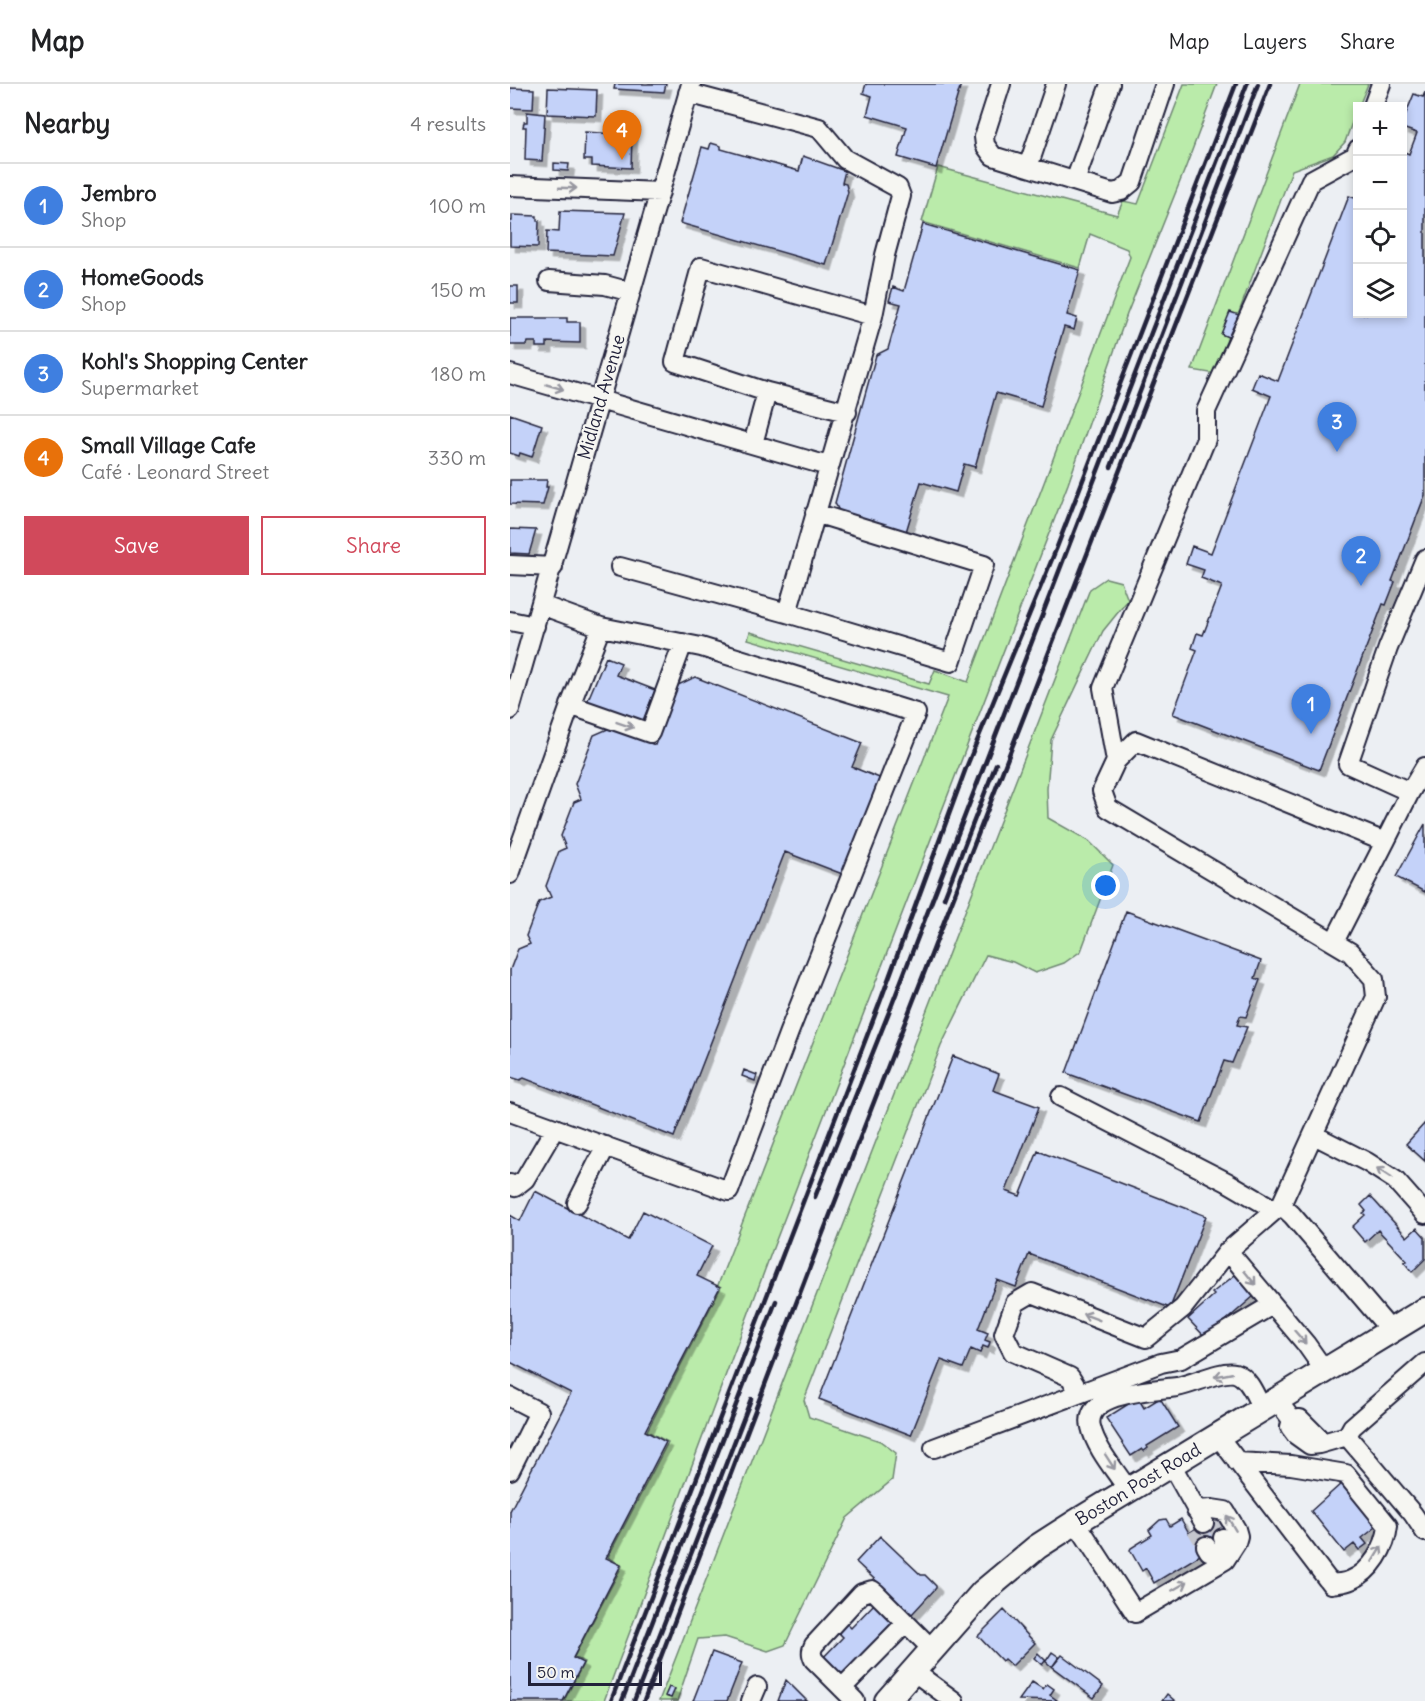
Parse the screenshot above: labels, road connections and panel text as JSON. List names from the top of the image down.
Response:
{
  "streets": {
    "main road": ["Boston Post Road"],
    "street": ["Midland Avenue"]
  },
  "scale_bar": "50 m",
  "page": {
    "header": "Map",
    "nav": ["Map", "Layers", "Share"],
    "heading": ["Nearby", "4 results"],
    "map_buttons": ["+", "−"],
    "pins": [
      "4",
      "3",
      "2",
      "1"
    ],
    "list": [
      {
        "mark": "1",
        "name": "Jembro",
        "note": "Shop",
        "value": "100 m"
      },
      {
        "mark": "2",
        "name": "HomeGoods",
        "note": "Shop",
        "value": "150 m"
      },
      {
        "mark": "3",
        "name": "Kohl's Shopping Center",
        "note": "Supermarket",
        "value": "180 m"
      },
      {
        "mark": "4",
        "name": "Small Village Cafe",
        "note": "Café · Leonard Street",
        "value": "330 m"
      }
    ],
    "buttons": ["Save", "Share"],
    "scale": "50 m"
  }
}
